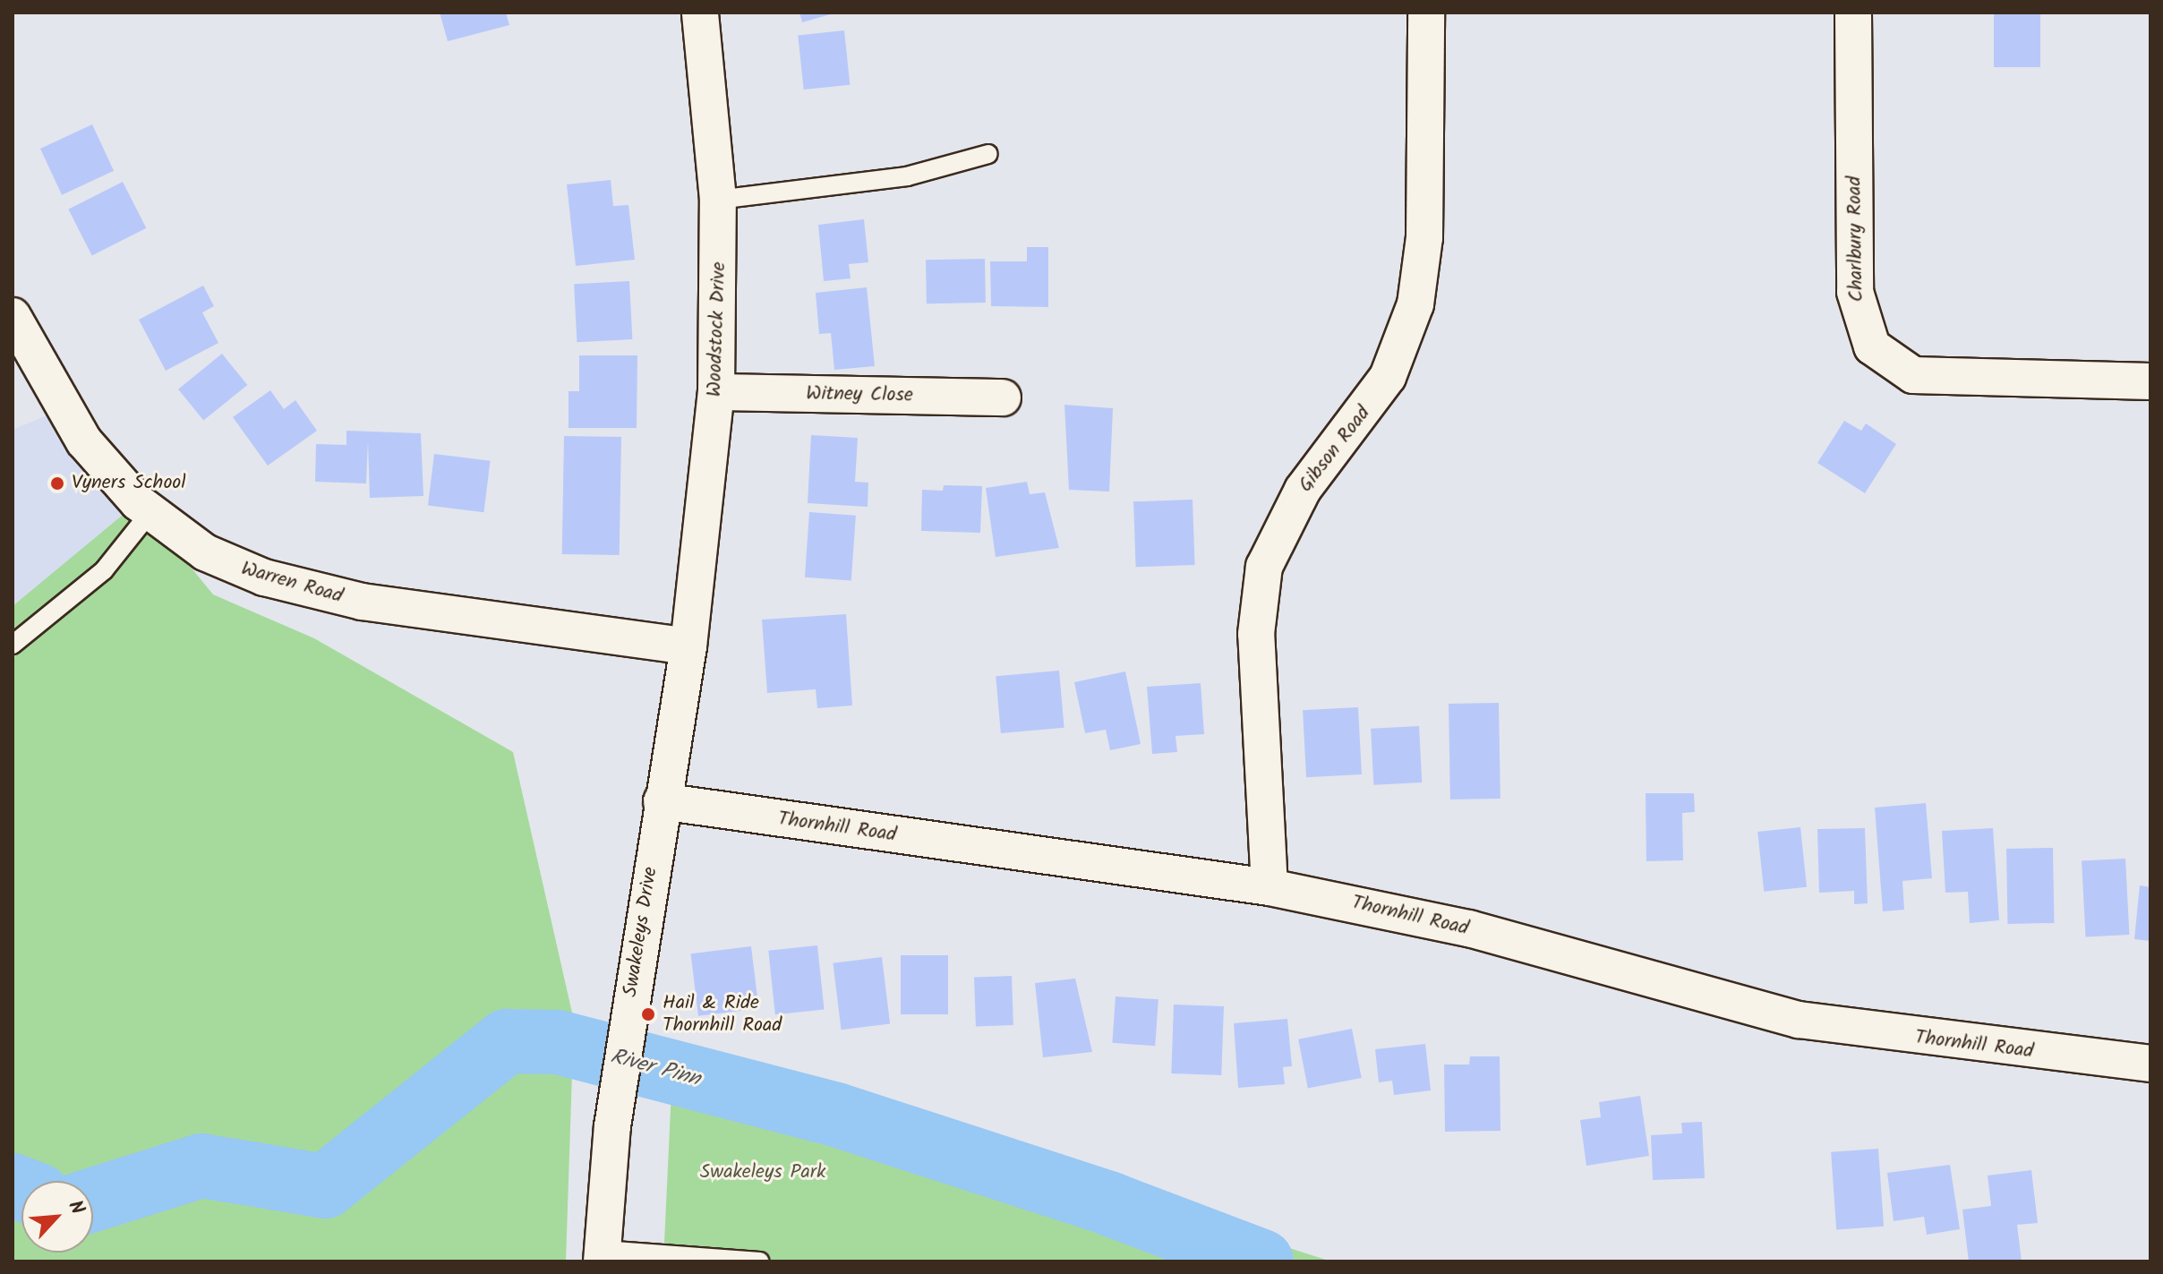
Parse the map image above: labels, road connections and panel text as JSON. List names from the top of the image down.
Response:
{
  "streets": {
    "street": [
      "Charlbury Road",
      "Woodstock Drive",
      "Witney Close",
      "Gibson Road",
      "Warren Road",
      "Thornhill Road",
      "Swakeleys Drive"
    ]
  },
  "crossings": [
    ["Woodstock Drive", "Witney Close"],
    ["Woodstock Drive", "Warren Road"],
    ["Woodstock Drive", "Swakeleys Drive"],
    ["Gibson Road", "Thornhill Road"],
    ["Warren Road", "Swakeleys Drive"],
    ["Thornhill Road", "Swakeleys Drive"]
  ],
  "water": ["River Pinn"],
  "parks": ["Swakeleys Park"],
  "places": ["Vyners School", "Hail & Ride Thornhill Road"],
  "north": "top right"
}
